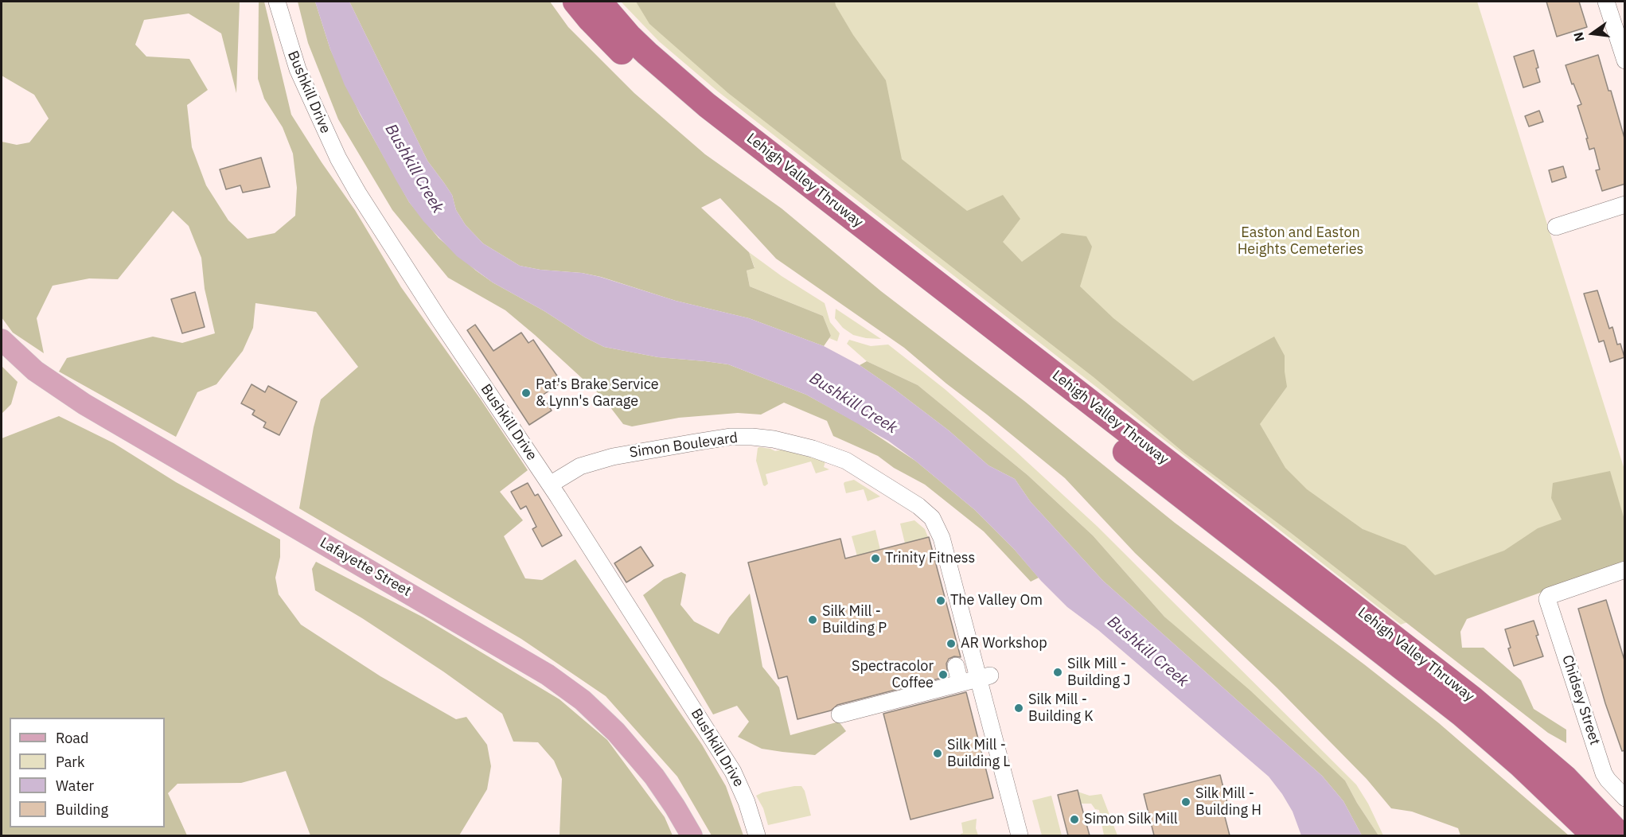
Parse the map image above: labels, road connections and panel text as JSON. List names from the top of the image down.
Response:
{
  "streets": {
    "highway": ["Lehigh Valley Thruway"],
    "main road": ["Lafayette Street"],
    "street": ["Bushkill Drive", "Simon Boulevard", "Chidsey Street"]
  },
  "crossings": [
    ["Bushkill Drive", "Simon Boulevard"]
  ],
  "water": ["Bushkill Creek"],
  "parks": ["Easton and Easton Heights Cemeteries"],
  "places": [
    "Pat's Brake Service & Lynn's Garage",
    "Trinity Fitness",
    "The Valley Om",
    "Silk Mill - Building P",
    "AR Workshop",
    "Silk Mill - Building J",
    "Spectracolor Coffee",
    "Silk Mill - Building K",
    "Silk Mill - Building L",
    "Silk Mill - Building H",
    "Simon Silk Mill"
  ],
  "legend": [
    "Road",
    "Park",
    "Water",
    "Building"
  ],
  "north": "left"
}
